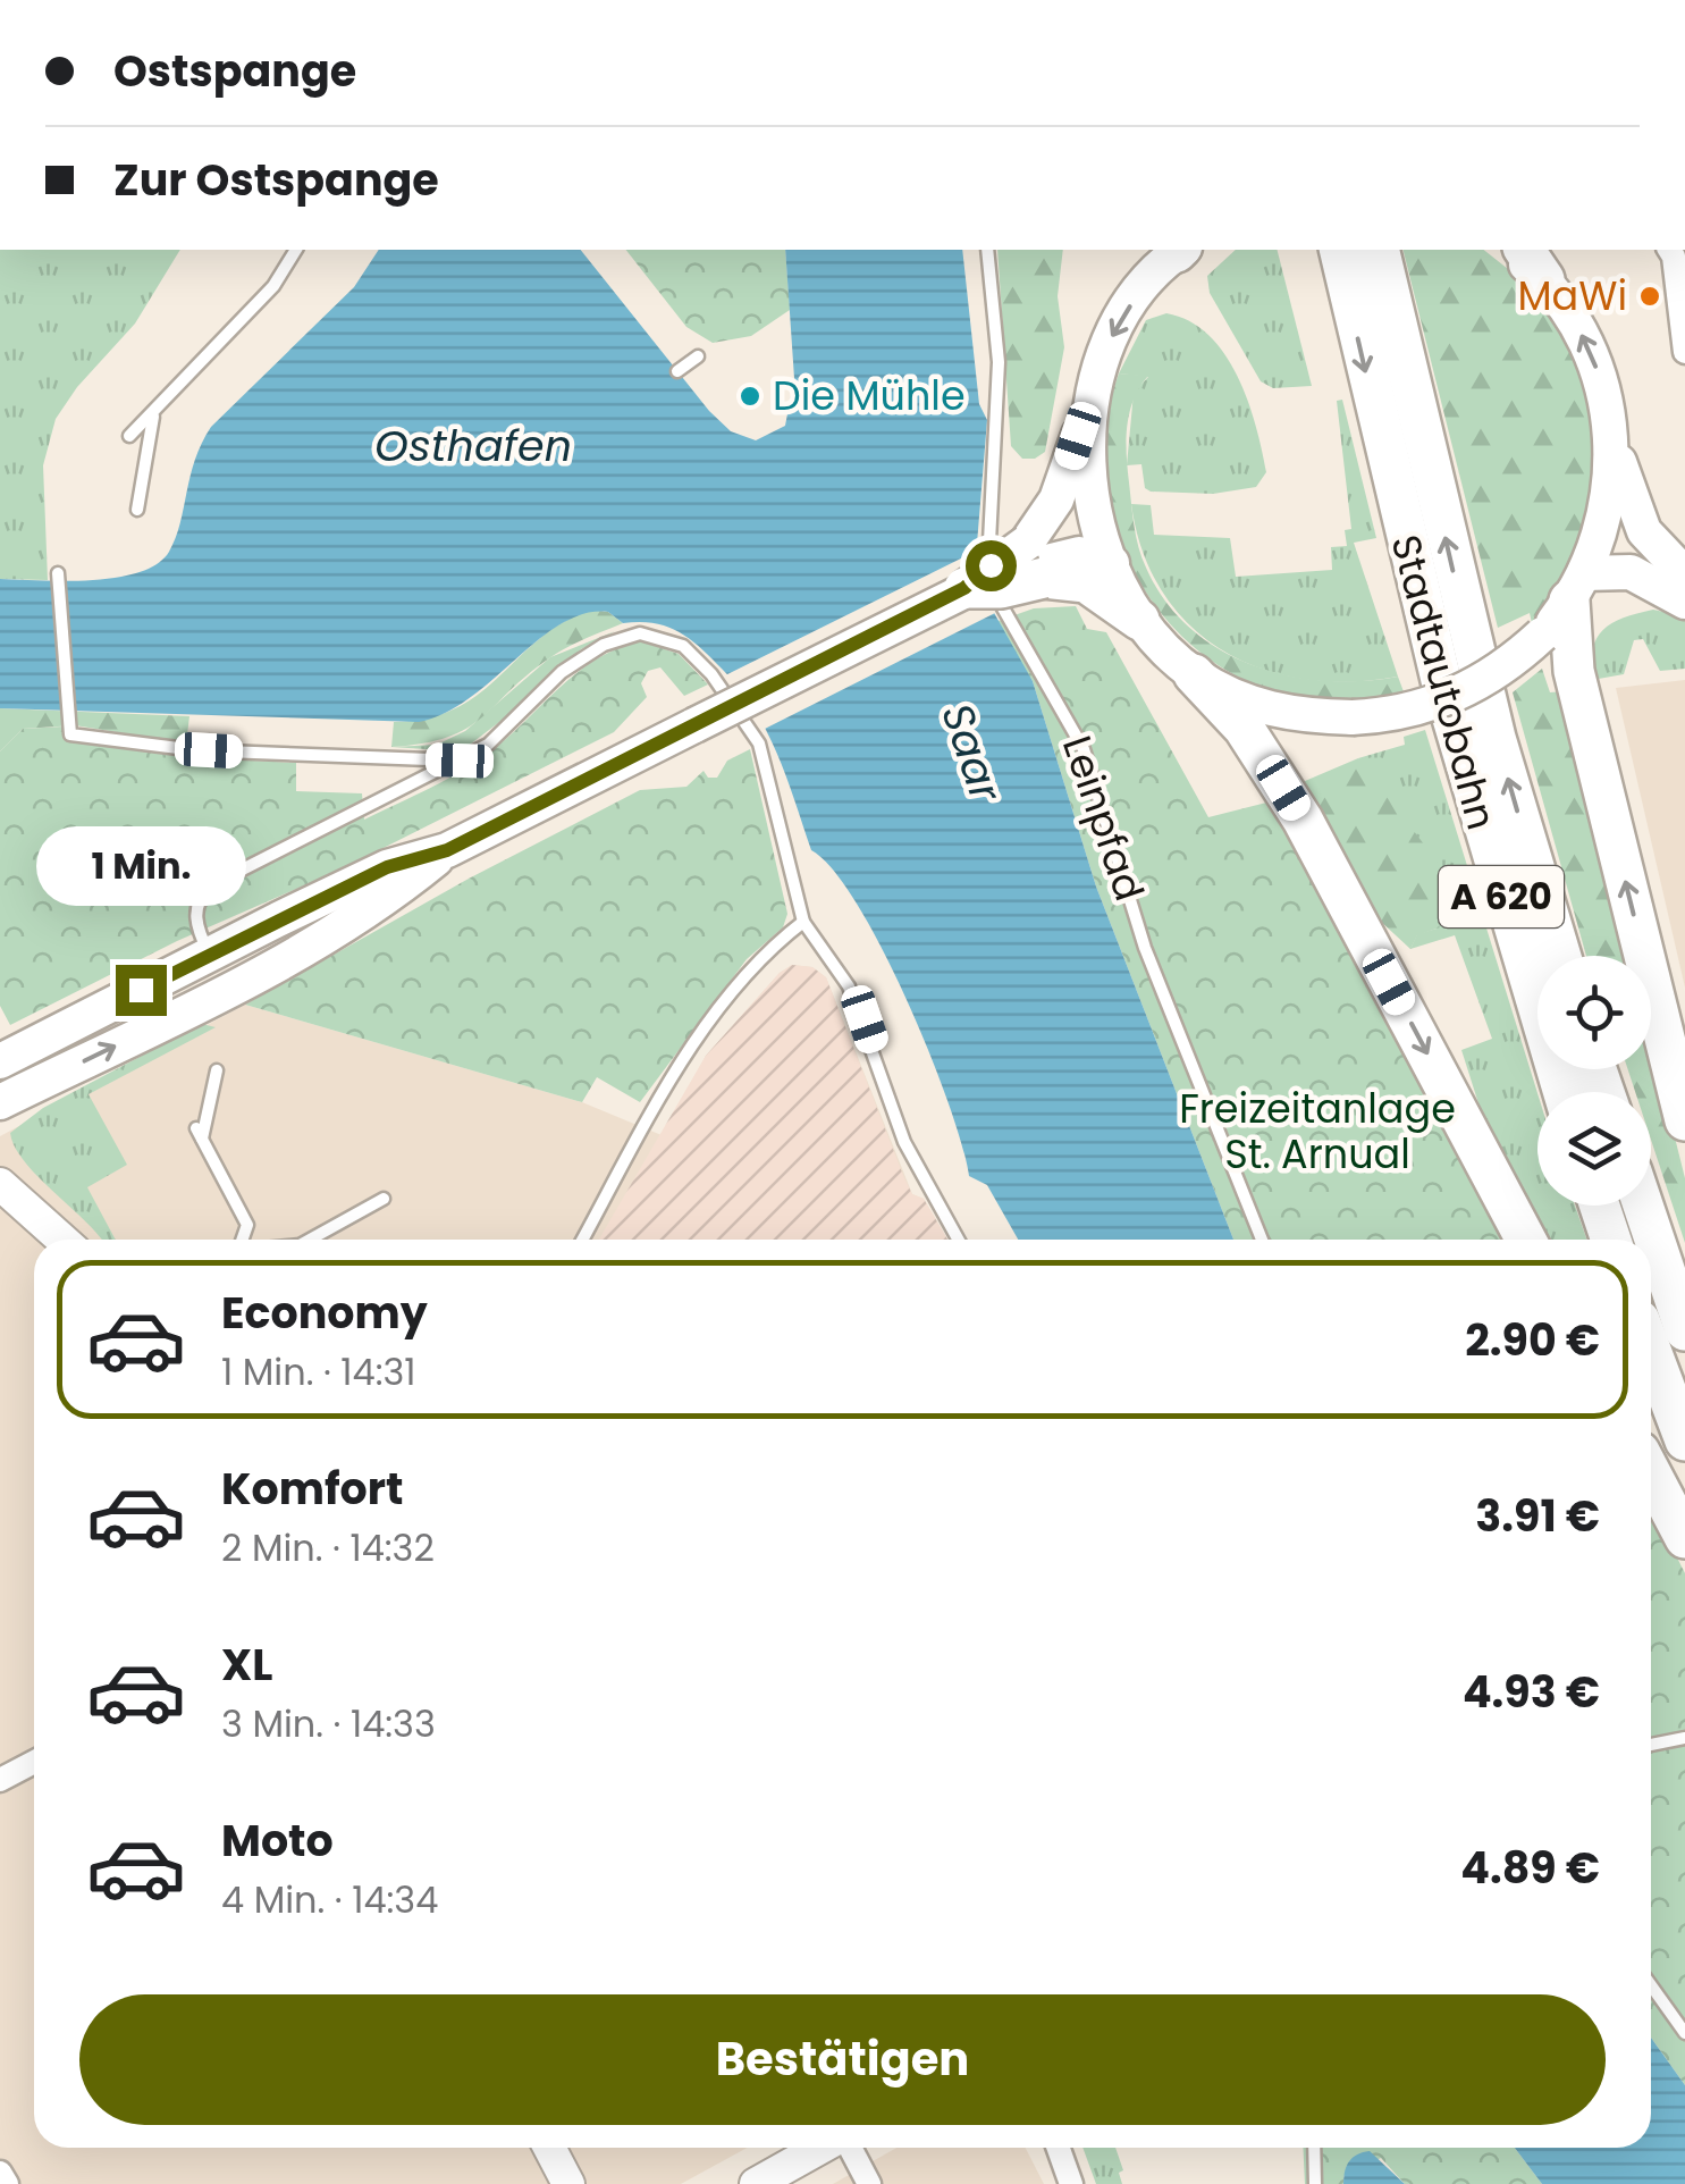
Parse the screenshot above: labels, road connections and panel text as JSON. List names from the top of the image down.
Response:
{
  "streets": {
    "highway": ["Stadtautobahn", "A 620"],
    "lane": ["Leinpfad"]
  },
  "water": ["Osthafen", "Saar"],
  "parks": ["Freizeitanlage St. Arnual"],
  "places": ["MaWi", "Die Mühle"],
  "page": {
    "banner": ["Ostspange", "Zur Ostspange"],
    "bubble": "1 Min.",
    "list": [
      {
        "name": "Economy",
        "note": "1 Min. · 14:31",
        "value": "2.90 €"
      },
      {
        "name": "Komfort",
        "note": "2 Min. · 14:32",
        "value": "3.91 €"
      },
      {
        "name": "XL",
        "note": "3 Min. · 14:33",
        "value": "4.93 €"
      },
      {
        "name": "Moto",
        "note": "4 Min. · 14:34",
        "value": "4.89 €"
      }
    ],
    "buttons": "Bestätigen"
  }
}
